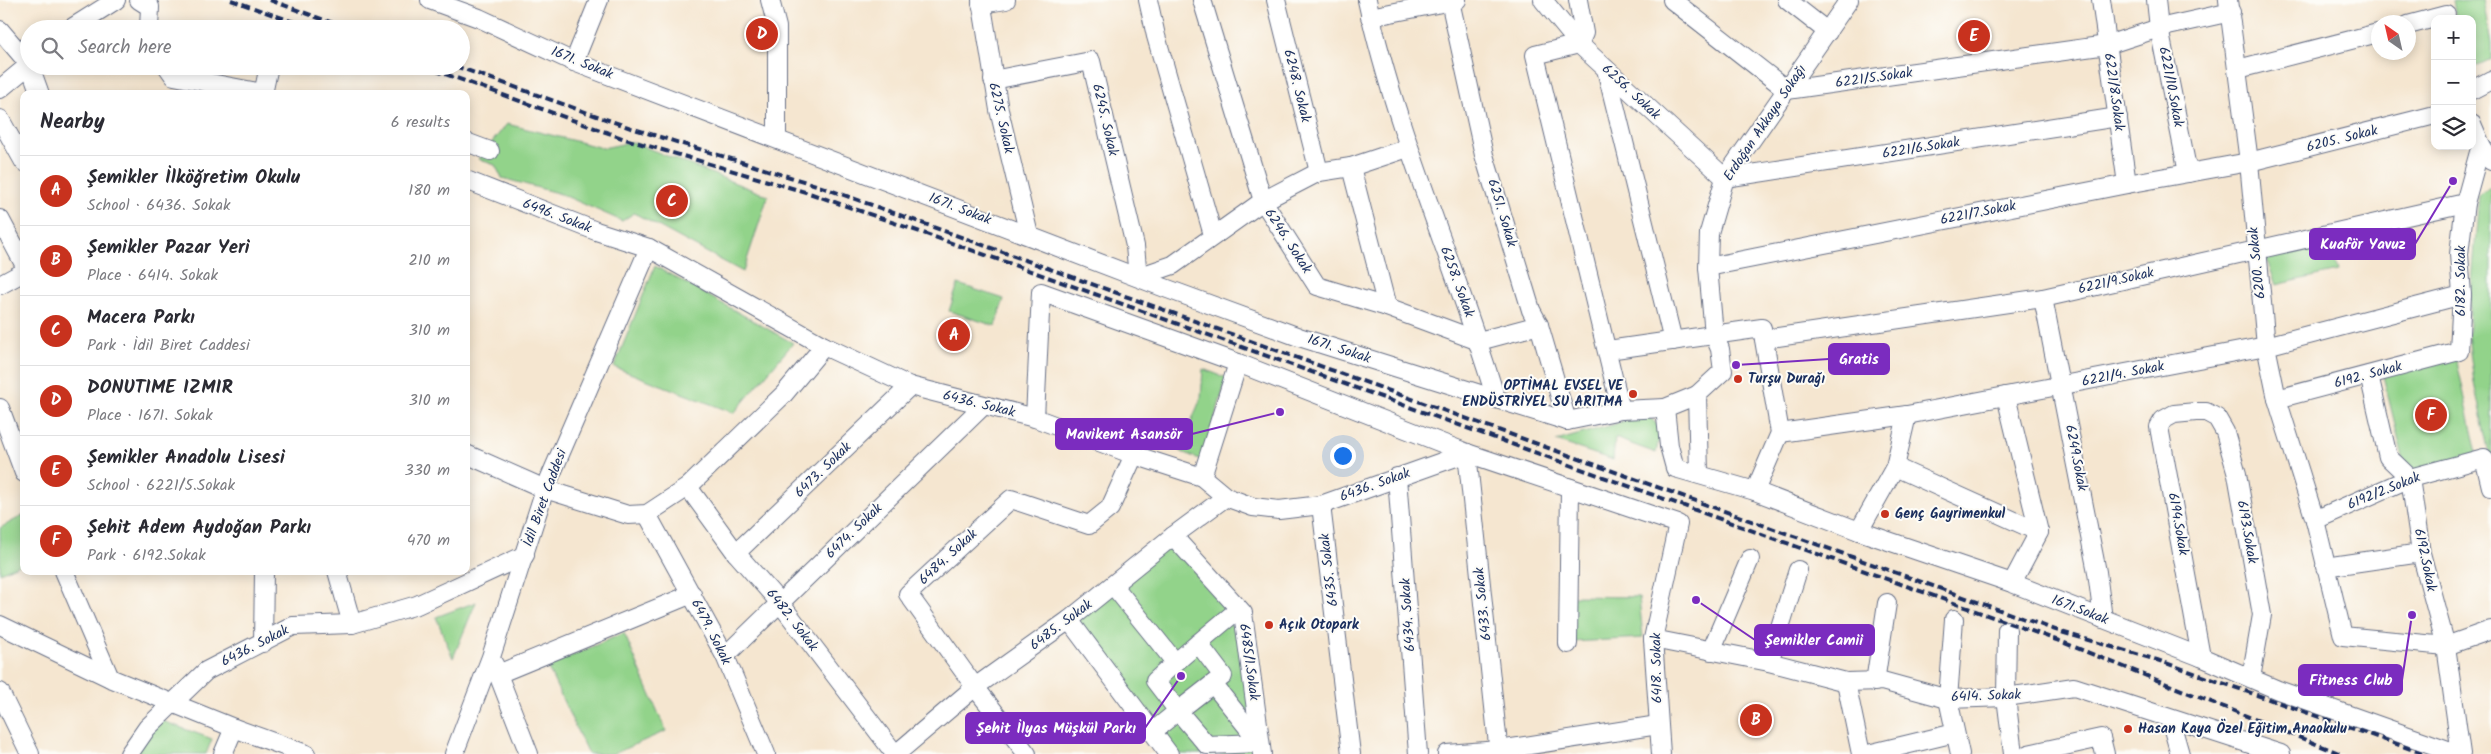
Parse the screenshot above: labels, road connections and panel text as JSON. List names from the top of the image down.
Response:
{
  "streets": {
    "street": [
      "1671. Sokak",
      "6221/5.Sokak",
      "6248. Sokak",
      "6221/10.Sokak",
      "6256. Sokak",
      "6221/8.Sokak",
      "6275. Sokak",
      "6245. Sokak",
      "Erdoğan Akkaya Sokağı",
      "6205. Sokak",
      "6221/6.Sokak",
      "6251. Sokak",
      "6221/7.Sokak",
      "6496. Sokak",
      "6246. Sokak",
      "6200. Sokak",
      "6221/9.Sokak",
      "6182. Sokak",
      "6258. Sokak",
      "6221/4. Sokak",
      "6192. Sokak",
      "6436. Sokak",
      "6249.Sokak",
      "6473. Sokak",
      "6192/2.Sokak",
      "İdil Biret Caddesi",
      "6194.Sokak",
      "6474. Sokak",
      "6193.Sokak",
      "6484. Sokak",
      "6192.Sokak",
      "6435. Sokak",
      "6433. Sokak",
      "1671.Sokak",
      "6434. Sokak",
      "6482. Sokak",
      "6485. Sokak",
      "6479. Sokak",
      "6485/1.Sokak",
      "6418. Sokak",
      "6414. Sokak"
    ]
  },
  "crossings": [
    ["1671. Sokak", "6275. Sokak"],
    ["1671. Sokak", "6245. Sokak"],
    ["1671. Sokak", "6258. Sokak"],
    ["6221/5.Sokak", "6221/10.Sokak"],
    ["6221/5.Sokak", "6221/8.Sokak"],
    ["6221/5.Sokak", "Erdoğan Akkaya Sokağı"],
    ["6221/5.Sokak", "6200. Sokak"],
    ["6221/10.Sokak", "6221/7.Sokak"],
    ["6256. Sokak", "Erdoğan Akkaya Sokağı"],
    ["6256. Sokak", "6221/6.Sokak"],
    ["6221/8.Sokak", "6221/6.Sokak"],
    ["6221/8.Sokak", "6221/7.Sokak"],
    ["6275. Sokak", "6245. Sokak"],
    ["Erdoğan Akkaya Sokağı", "6221/6.Sokak"],
    ["Erdoğan Akkaya Sokağı", "6221/7.Sokak"],
    ["6205. Sokak", "6221/7.Sokak"],
    ["6205. Sokak", "6200. Sokak"],
    ["6221/7.Sokak", "6200. Sokak"],
    ["6496. Sokak", "6436. Sokak"],
    ["6496. Sokak", "İdil Biret Caddesi"],
    ["6246. Sokak", "6258. Sokak"],
    ["6200. Sokak", "6221/9.Sokak"],
    ["6200. Sokak", "6221/4. Sokak"],
    ["6200. Sokak", "6192. Sokak"],
    ["6200. Sokak", "6192/2.Sokak"],
    ["6200. Sokak", "6192.Sokak"],
    ["6221/9.Sokak", "6182. Sokak"],
    ["6221/9.Sokak", "6249.Sokak"],
    ["6182. Sokak", "6221/4. Sokak"],
    ["6182. Sokak", "6192. Sokak"],
    ["6221/4. Sokak", "6249.Sokak"],
    ["6436. Sokak", "6473. Sokak"],
    ["6436. Sokak", "İdil Biret Caddesi"],
    ["6436. Sokak", "6474. Sokak"],
    ["6436. Sokak", "6484. Sokak"],
    ["6436. Sokak", "6435. Sokak"],
    ["6436. Sokak", "6433. Sokak"],
    ["6436. Sokak", "6434. Sokak"],
    ["6436. Sokak", "6485. Sokak"],
    ["6249.Sokak", "1671.Sokak"],
    ["6473. Sokak", "6482. Sokak"],
    ["6192/2.Sokak", "6192.Sokak"],
    ["6194.Sokak", "6193.Sokak"],
    ["6194.Sokak", "1671.Sokak"],
    ["6474. Sokak", "6482. Sokak"],
    ["6474. Sokak", "6479. Sokak"],
    ["6193.Sokak", "1671.Sokak"],
    ["6484. Sokak", "6485. Sokak"],
    ["6192.Sokak", "1671.Sokak"],
    ["6482. Sokak", "6485. Sokak"],
    ["6485. Sokak", "6485/1.Sokak"],
    ["6418. Sokak", "6414. Sokak"]
  ],
  "places": [
    "Kuaför Yavuz",
    "Gratis",
    "Turşu Durağı",
    "OPTİMAL EVSEL VE ENDÜSTRİYEL SU ARITMA",
    "Mavikent Asansör",
    "Genç Gayrimenkul",
    "Şemikler Camii",
    "Fitness Club",
    "Açık Otopark",
    "Şehit İlyas Müşkül Parkı",
    "Hasan Kaya Özel Eğitim Anaokulu"
  ],
  "north": "top left",
  "page": {
    "map_buttons": ["+", "−"],
    "pins": [
      "D",
      "E",
      "C",
      "A",
      "F",
      "B"
    ],
    "search": "Search here",
    "heading": ["Nearby", "6 results"],
    "list": [
      {
        "mark": "A",
        "name": "Şemikler İlköğretim Okulu",
        "note": "School · 6436. Sokak",
        "value": "180 m"
      },
      {
        "mark": "B",
        "name": "Şemikler Pazar Yeri",
        "note": "Place · 6414. Sokak",
        "value": "210 m"
      },
      {
        "mark": "C",
        "name": "Macera Parkı",
        "note": "Park · İdil Biret Caddesi",
        "value": "310 m"
      },
      {
        "mark": "D",
        "name": "DONUTIME IZMIR",
        "note": "Place · 1671. Sokak",
        "value": "310 m"
      },
      {
        "mark": "E",
        "name": "Şemikler Anadolu Lisesi",
        "note": "School · 6221/5.Sokak",
        "value": "330 m"
      },
      {
        "mark": "F",
        "name": "Şehit Adem Aydoğan Parkı",
        "note": "Park · 6192.Sokak",
        "value": "470 m"
      }
    ]
  }
}
